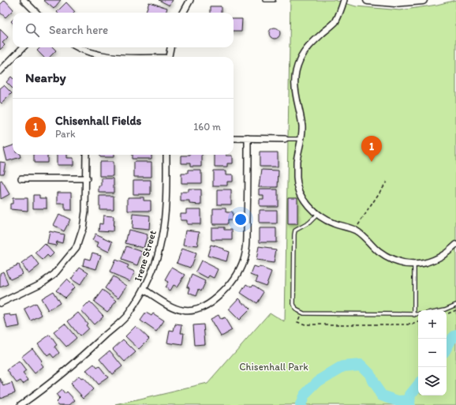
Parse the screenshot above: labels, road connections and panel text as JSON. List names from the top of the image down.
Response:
{
  "streets": {
    "street": ["Irene Street"]
  },
  "parks": ["Chisenhall Park"],
  "page": {
    "search": "Search here",
    "heading": "Nearby",
    "list": [
      {
        "mark": "1",
        "name": "Chisenhall Fields",
        "note": "Park",
        "value": "160 m"
      }
    ],
    "pins": "1",
    "map_buttons": ["+", "−"]
  }
}
